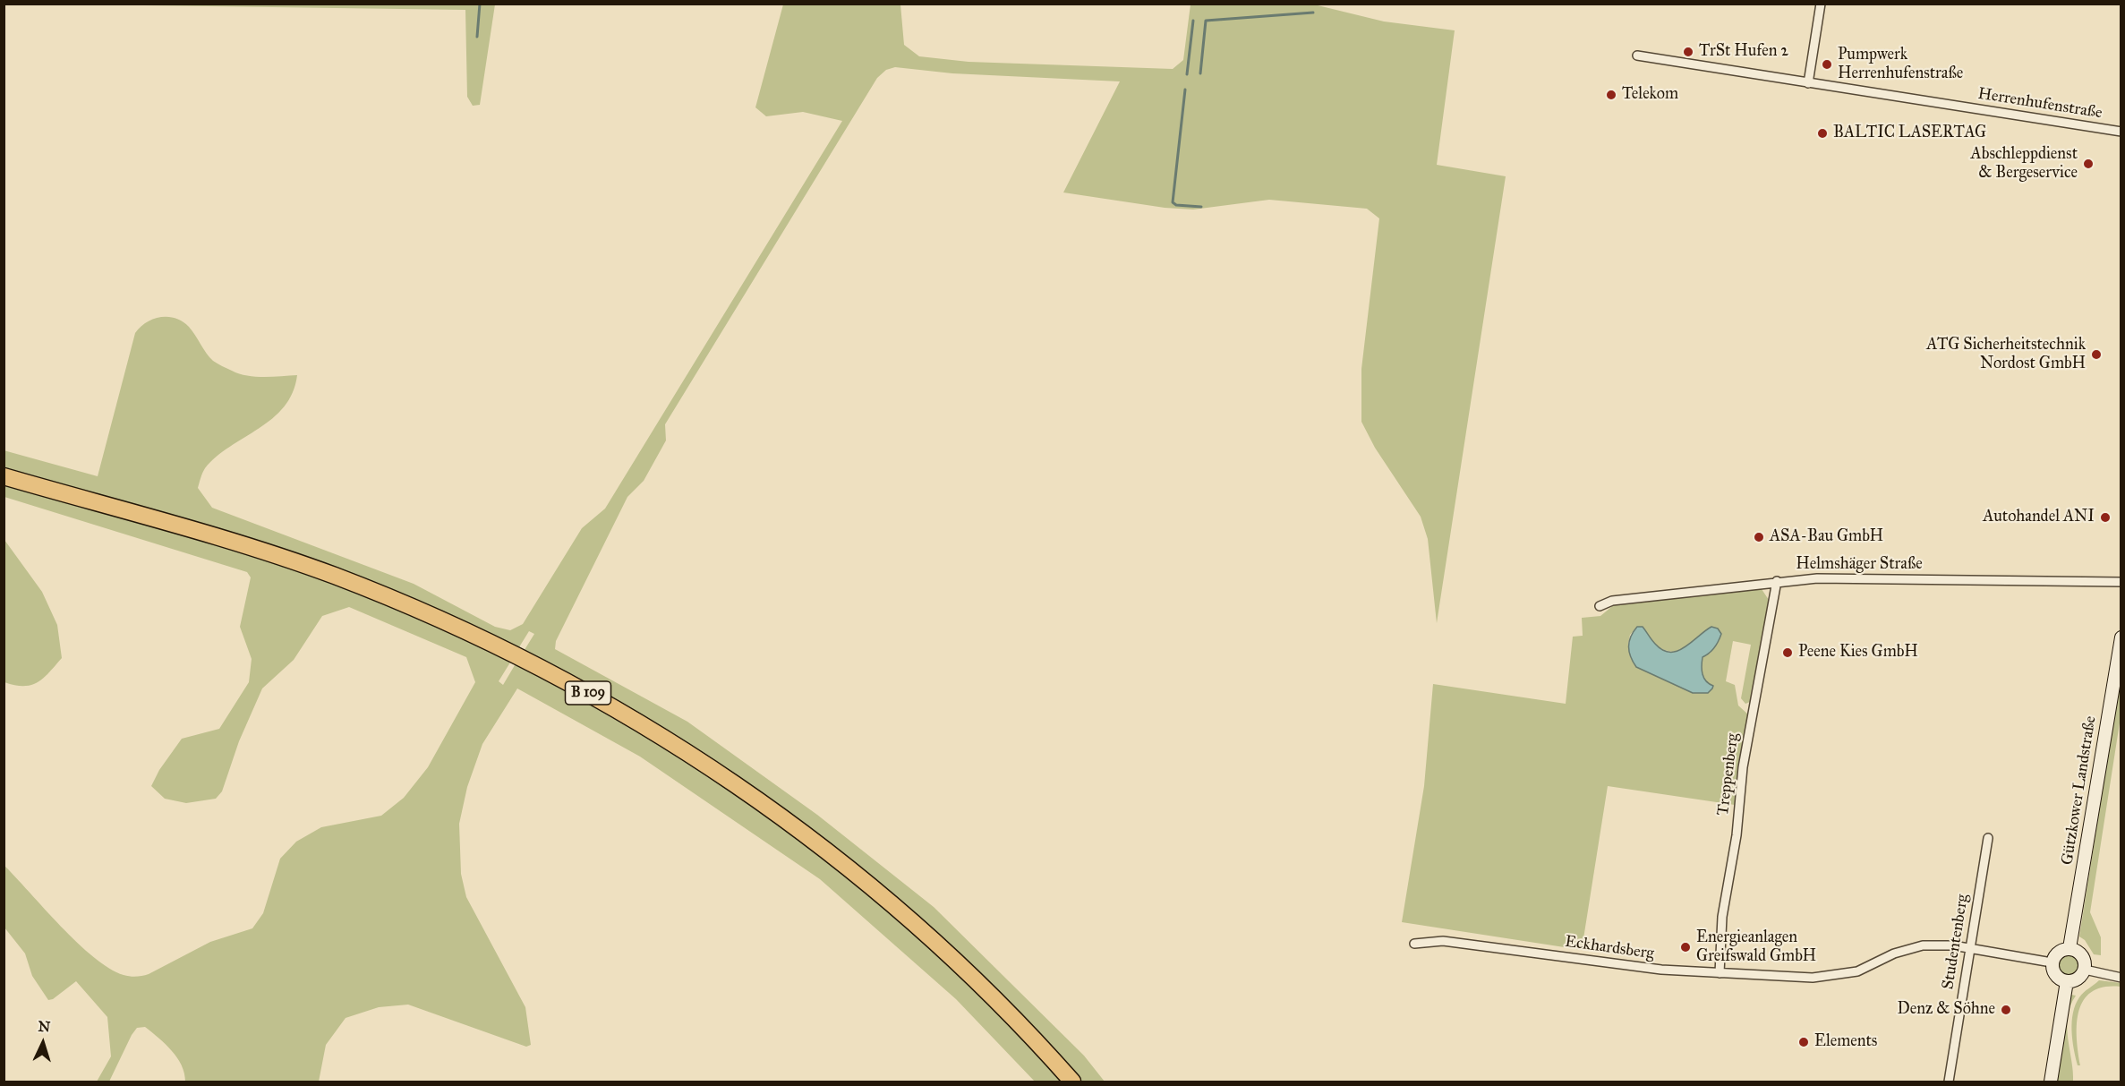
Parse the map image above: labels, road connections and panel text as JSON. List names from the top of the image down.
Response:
{
  "streets": {
    "highway": ["B 109"],
    "main road": ["Gützkower Landstraße"],
    "street": [
      "Herrenhufenstraße",
      "Helmshäger Straße",
      "Treppenberg",
      "Studentenberg",
      "Eckhardsberg"
    ]
  },
  "crossings": [
    ["Helmshäger Straße", "Treppenberg"],
    ["Treppenberg", "Eckhardsberg"],
    ["Gützkower Landstraße", "Eckhardsberg"],
    ["Studentenberg", "Eckhardsberg"]
  ],
  "places": [
    "TrSt Hufen 2",
    "Pumpwerk Herrenhufenstraße",
    "Telekom",
    "BALTIC LASERTAG",
    "Abschleppdienst & Bergeservice",
    "ATG Sicherheitstechnik Nordost GmbH",
    "Autohandel ANI",
    "ASA-Bau GmbH",
    "Peene Kies GmbH",
    "Energieanlagen Greifswald GmbH",
    "Denz & Söhne",
    "Elements"
  ],
  "north": "top"
}
